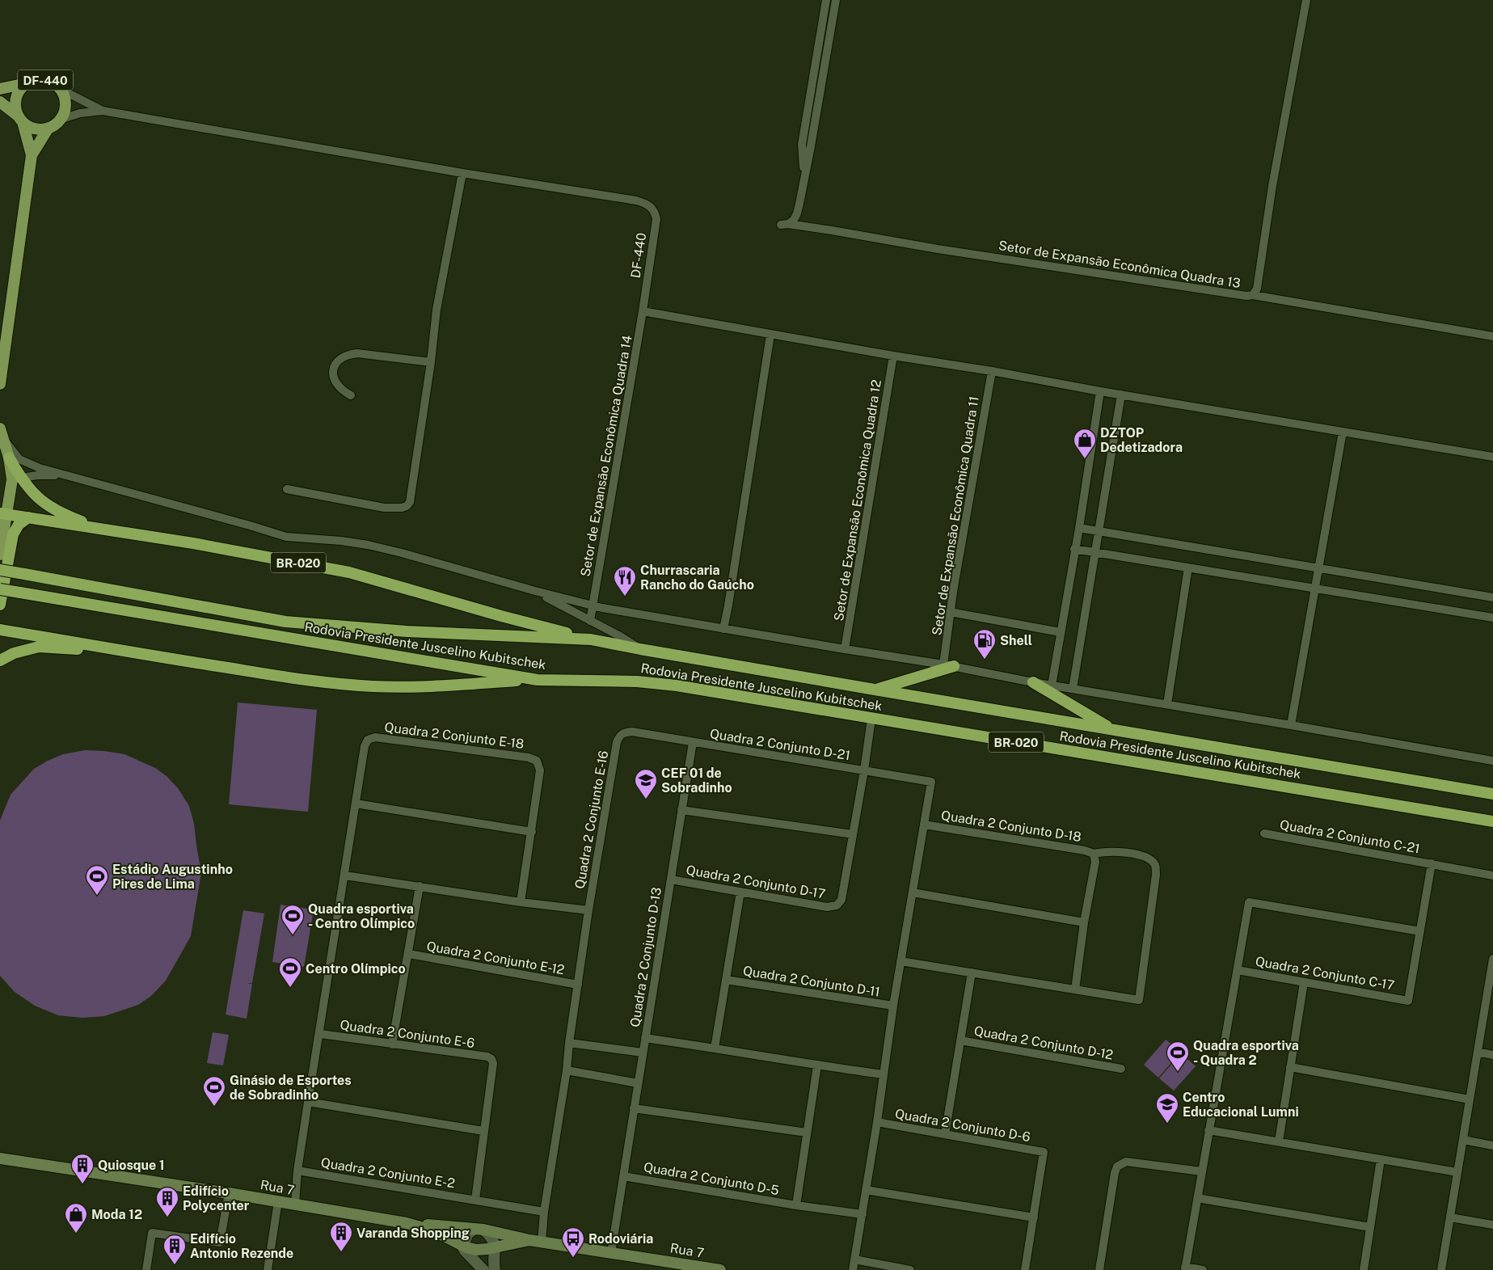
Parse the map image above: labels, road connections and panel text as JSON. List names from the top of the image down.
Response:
{
  "streets": {
    "highway": ["BR-020", "Rodovia Presidente Juscelino Kubitschek"],
    "main road": ["DF-440", "Rua 7"],
    "street": [
      "Setor de Expansão Econômica Quadra 13",
      "Setor de Expansão Econômica Quadra 14",
      "Setor de Expansão Econômica Quadra 12",
      "Setor de Expansão Econômica Quadra 11",
      "Quadra 2 Conjunto E-18",
      "Quadra 2 Conjunto D-21",
      "Quadra 2 Conjunto E-16",
      "Quadra 2 Conjunto D-18",
      "Quadra 2 Conjunto C-21",
      "Quadra 2 Conjunto D-17",
      "Quadra 2 Conjunto D-13",
      "Quadra 2 Conjunto E-12",
      "Quadra 2 Conjunto C-17",
      "Quadra 2 Conjunto D-11",
      "Quadra 2 Conjunto E-6",
      "Quadra 2 Conjunto D-12",
      "Quadra 2 Conjunto D-6",
      "Quadra 2 Conjunto E-2",
      "Quadra 2 Conjunto D-5"
    ]
  },
  "crossings": [
    ["DF-440", "Setor de Expansão Econômica Quadra 14"],
    ["BR-020", "Rodovia Presidente Juscelino Kubitschek"],
    ["Quadra 2 Conjunto D-21", "Quadra 2 Conjunto E-16"],
    ["Quadra 2 Conjunto D-21", "Quadra 2 Conjunto D-18"],
    ["Quadra 2 Conjunto D-21", "Quadra 2 Conjunto D-13"],
    ["Quadra 2 Conjunto E-16", "Quadra 2 Conjunto E-12"],
    ["Quadra 2 Conjunto E-16", "Quadra 2 Conjunto E-2"],
    ["Quadra 2 Conjunto E-16", "Rua 7"],
    ["Quadra 2 Conjunto D-17", "Quadra 2 Conjunto D-13"],
    ["Quadra 2 Conjunto D-13", "Quadra 2 Conjunto D-5"],
    ["Quadra 2 Conjunto D-13", "Rua 7"]
  ],
  "places": {
    "shop": ["DZTOP Dedetizadora", "Moda 12"],
    "restaurant": ["Churrascaria Rancho do Gaúcho"],
    "fuel station": ["Shell"],
    "school or university": ["CEF 01 de Sobradinho", "Centro Educacional Lumni"],
    "sports": [
      "Estádio Augustinho Pires de Lima",
      "Quadra esportiva - Centro Olímpico",
      "Centro Olímpico",
      "Quadra esportiva - Quadra 2",
      "Ginásio de Esportes de Sobradinho"
    ],
    "building": [
      "Quiosque 1",
      "Edifício Polycenter",
      "Varanda Shopping",
      "Edifício Antonio Rezende"
    ],
    "bus stop": ["Rodoviária"]
  }
}
